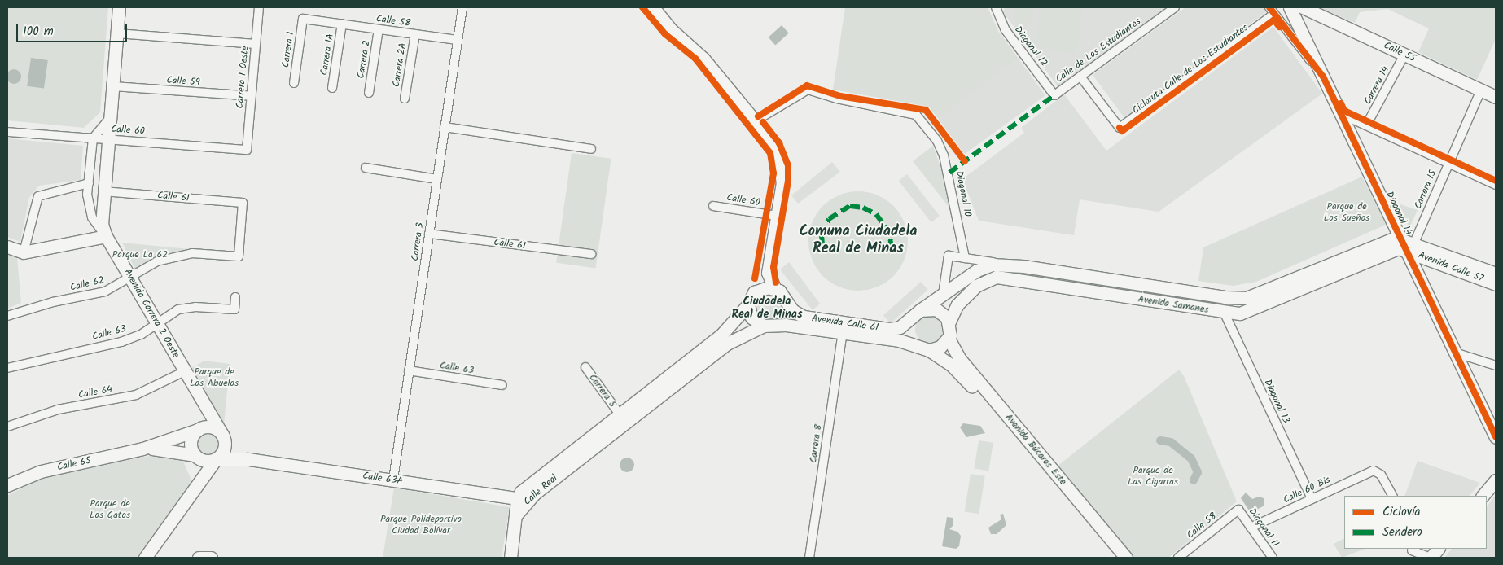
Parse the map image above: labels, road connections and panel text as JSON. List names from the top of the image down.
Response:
{
  "streets": {
    "main road": [
      "Calle 55",
      "Diagonal 14",
      "Avenida Calle 57",
      "Avenida Samanes",
      "Avenida Carrera 2 Oeste",
      "Avenida Calle 61",
      "Avenida Búcaros Este",
      "Calle 65",
      "Calle 63A",
      "Calle Real"
    ],
    "street": [
      "Calle 58",
      "Diagonal 12",
      "Carrera 1",
      "Calle de Los Estudiantes",
      "Carrera 1A",
      "Carrera 2",
      "Carrera 2A",
      "Carrera 1 Oeste",
      "Calle 59",
      "Carrera 14",
      "Calle 60",
      "Carrera 15",
      "Diagonal 10",
      "Calle 61",
      "Carrera 3",
      "Calle 62",
      "Calle 63",
      "Carrera 5",
      "Calle 64",
      "Diagonal 13",
      "Carrera 8",
      "Calle 60 Bis",
      "Diagonal 11"
    ],
    "cycle path": ["Cicloruta Calle de Los Estudiantes"]
  },
  "crossings": [
    ["Calle 58", "Carrera 1"],
    ["Calle 58", "Carrera 1A"],
    ["Calle 58", "Carrera 2"],
    ["Calle 58", "Carrera 2A"],
    ["Calle 58", "Carrera 3"],
    ["Calle 58", "Diagonal 11"],
    ["Diagonal 12", "Calle de Los Estudiantes"],
    ["Calle 55", "Carrera 14"],
    ["Calle 55", "Carrera 15"],
    ["Carrera 1 Oeste", "Calle 59"],
    ["Carrera 1 Oeste", "Calle 60"],
    ["Calle 59", "Avenida Carrera 2 Oeste"],
    ["Calle 60", "Avenida Carrera 2 Oeste"],
    ["Carrera 15", "Diagonal 14"],
    ["Carrera 15", "Avenida Calle 57"],
    ["Carrera 15", "Avenida Samanes"],
    ["Diagonal 10", "Avenida Samanes"],
    ["Calle 61", "Carrera 3"],
    ["Calle 61", "Calle 62"],
    ["Calle 61", "Avenida Carrera 2 Oeste"],
    ["Diagonal 14", "Avenida Calle 57"],
    ["Diagonal 14", "Avenida Samanes"],
    ["Carrera 3", "Calle 63"],
    ["Carrera 3", "Calle 63A"],
    ["Avenida Calle 57", "Avenida Samanes"],
    ["Calle 62", "Avenida Carrera 2 Oeste"],
    ["Avenida Samanes", "Avenida Calle 61"],
    ["Avenida Samanes", "Diagonal 13"],
    ["Avenida Carrera 2 Oeste", "Calle 63"],
    ["Avenida Carrera 2 Oeste", "Calle 64"],
    ["Avenida Carrera 2 Oeste", "Calle 65"],
    ["Avenida Carrera 2 Oeste", "Calle 63A"],
    ["Avenida Calle 61", "Carrera 8"],
    ["Avenida Calle 61", "Avenida Búcaros Este"],
    ["Avenida Calle 61", "Calle Real"],
    ["Carrera 5", "Calle Real"],
    ["Diagonal 13", "Calle 60 Bis"],
    ["Calle 65", "Calle 63A"],
    ["Calle 63A", "Calle Real"],
    ["Calle 60 Bis", "Diagonal 11"]
  ],
  "districts": ["Comuna Ciudadela Real de Minas", "Ciudadela Real de Minas"],
  "parks": [
    "Parque de Los Sueños",
    "Parque La 62",
    "Parque de Los Abuelos",
    "Parque de Las Cigarras",
    "Parque de Los Gatos",
    "Parque Polideportivo Ciudad Bolívar"
  ],
  "legend": ["Ciclovía", "Sendero"],
  "scale_bar": "100 m"
}
